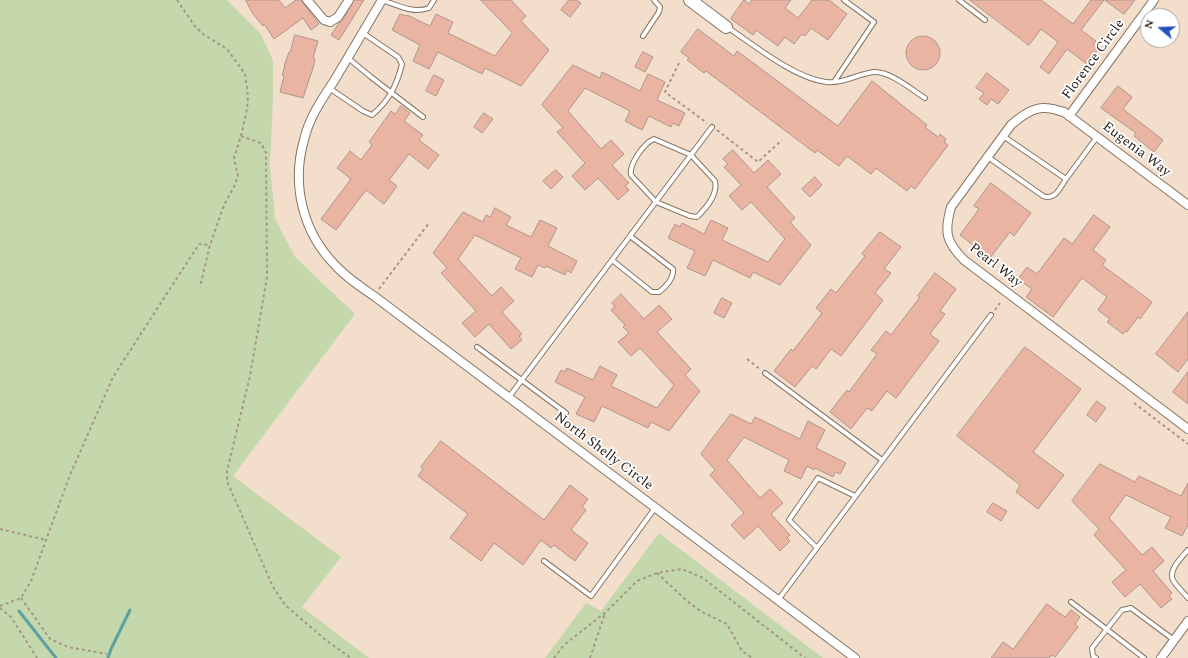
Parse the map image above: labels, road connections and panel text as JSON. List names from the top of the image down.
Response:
{
  "streets": {
    "street": [
      "Florence Circle",
      "Eugenia Way",
      "Pearl Way",
      "North Shelly Circle"
    ]
  },
  "crossings": [
    ["Florence Circle", "Eugenia Way"],
    ["Florence Circle", "Pearl Way"],
    ["Eugenia Way", "Pearl Way"]
  ],
  "north": "left"
}
